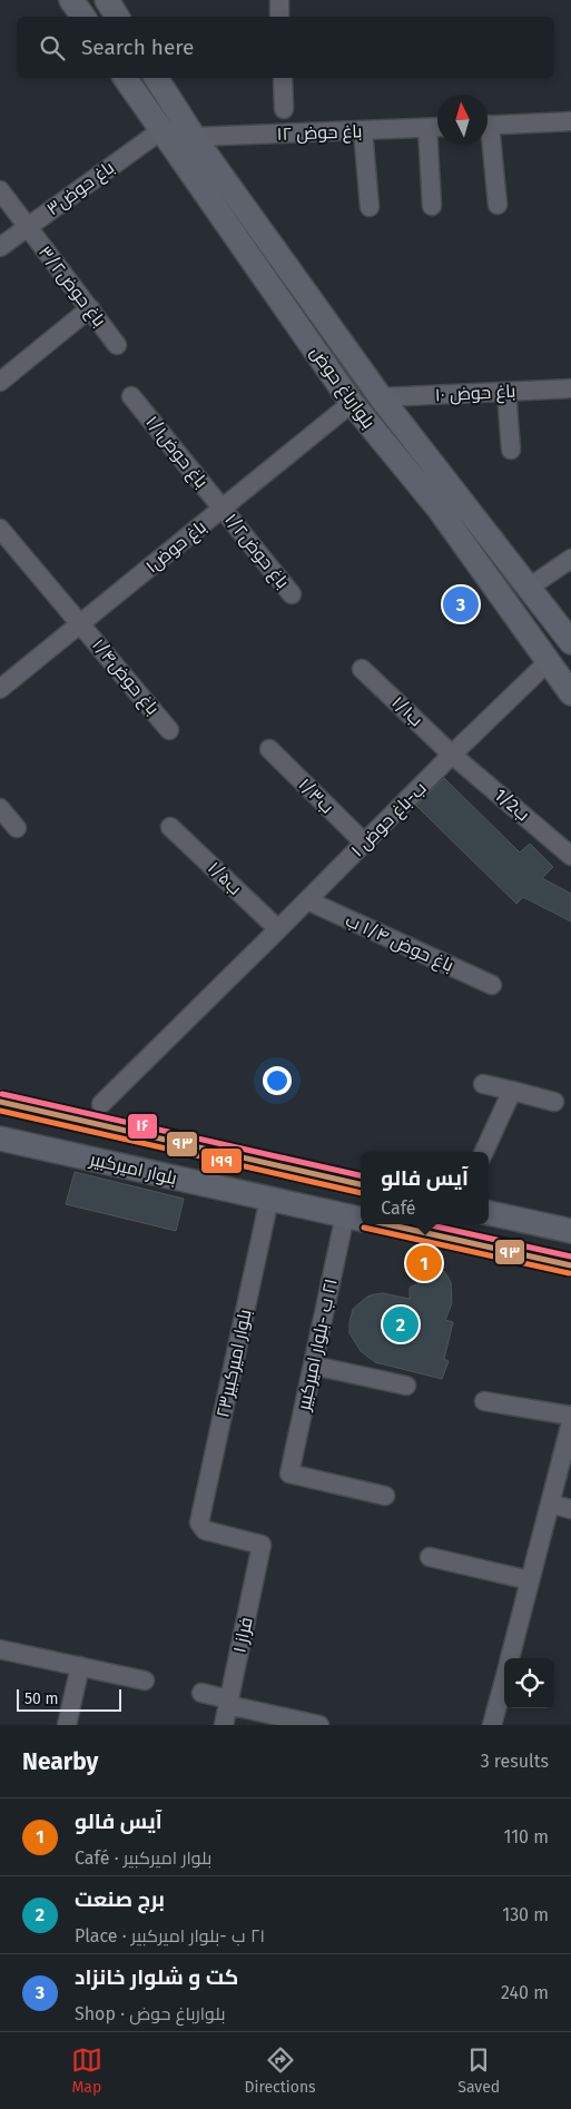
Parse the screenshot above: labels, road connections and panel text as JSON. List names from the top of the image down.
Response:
{
  "streets": {
    "main road": ["بلوارباغ حوض", "بلوار امیرکبیر"],
    "street": [
      "۱۲ باغ حوض",
      "باغ حوض۳",
      "باغ حوض۳/۲",
      "۱۰ باغ حوض",
      "باغ حوض۱/۱",
      "باغ حوض۱",
      "باغ حوض۱/۲",
      "باغ حوض۱/۴",
      "ب۱/۱",
      "ب۱/۳",
      "1/2ب",
      "۱ ب-باغ حوض",
      "ب۱/۵",
      "باغ حوض ۱/۴ ب",
      "٢١ ب -بلوار امیرکبیر",
      "۲۳بلوار امیرکبیر",
      "فراز ۱"
    ]
  },
  "crossings": [
    ["۱۲ باغ حوض", "بلوارباغ حوض"],
    ["باغ حوض۳", "باغ حوض۳/۲"],
    ["باغ حوض۳", "بلوارباغ حوض"],
    ["بلوارباغ حوض", "۱۰ باغ حوض"],
    ["بلوارباغ حوض", "باغ حوض۱"],
    ["بلوارباغ حوض", "۱ ب-باغ حوض"],
    ["باغ حوض۱/۱", "باغ حوض۱"],
    ["باغ حوض۱/۱", "باغ حوض۱/۲"],
    ["باغ حوض۱", "باغ حوض۱/۲"],
    ["باغ حوض۱", "باغ حوض۱/۴"],
    ["ب۱/۱", "1/2ب"],
    ["ب۱/۱", "۱ ب-باغ حوض"],
    ["ب۱/۳", "۱ ب-باغ حوض"],
    ["1/2ب", "۱ ب-باغ حوض"],
    ["۱ ب-باغ حوض", "ب۱/۵"],
    ["۱ ب-باغ حوض", "باغ حوض ۱/۴ ب"],
    ["بلوار امیرکبیر", "٢١ ب -بلوار امیرکبیر"],
    ["بلوار امیرکبیر", "۲۳بلوار امیرکبیر"],
    ["۲۳بلوار امیرکبیر", "فراز ۱"]
  ],
  "lines": ["transit line ۱۶", "transit line ۹۳", "transit line ۱۹۹"],
  "scale_bar": "50 m",
  "north": "top",
  "page": {
    "search": "Search here",
    "pins": ["3", "1", "2"],
    "popup": ["آیس فالو", "Café"],
    "scale": "50 m",
    "heading": ["Nearby", "3 results"],
    "list": [
      {
        "mark": "1",
        "name": "آیس فالو",
        "note": "Café · بلوار امیرکبیر",
        "value": "110 m"
      },
      {
        "mark": "2",
        "name": "برج صنعت",
        "note": "Place · ٢١ ب -بلوار امیرکبیر",
        "value": "130 m"
      },
      {
        "mark": "3",
        "name": "کت و شلوار خانزاد",
        "note": "Shop · بلوارباغ حوض",
        "value": "240 m"
      }
    ],
    "nav": ["Map", "Directions", "Saved"]
  }
}
